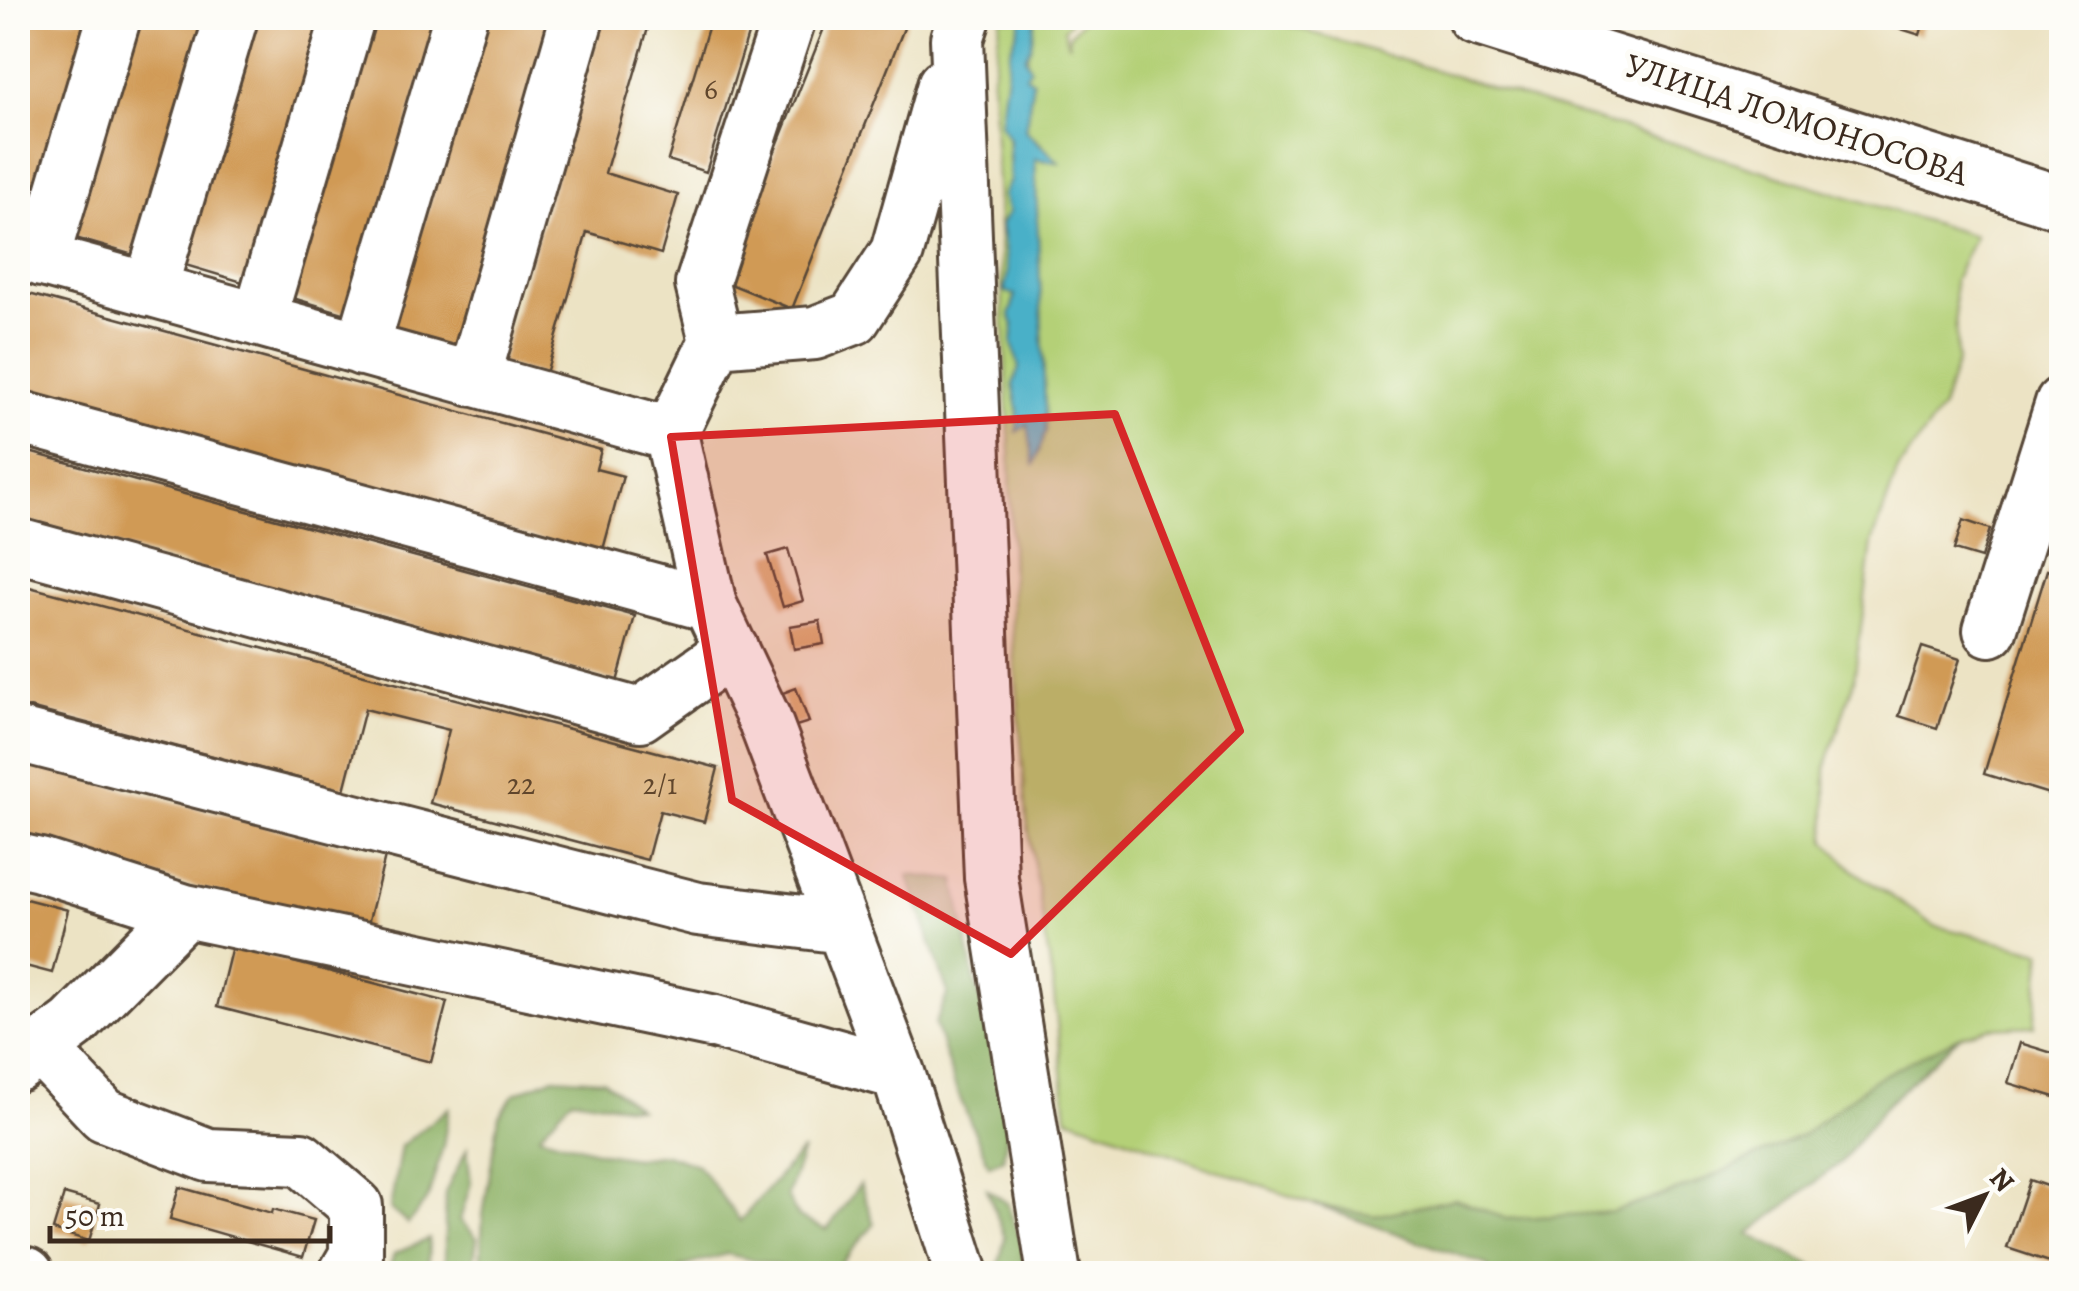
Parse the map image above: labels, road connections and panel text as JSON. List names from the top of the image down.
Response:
{
  "streets": {
    "street": ["УЛИЦА ЛОМОНОСОВА"]
  },
  "house_numbers": ["6", "22", "2/1"],
  "scale_bar": "50 m",
  "north": "top right"
}
